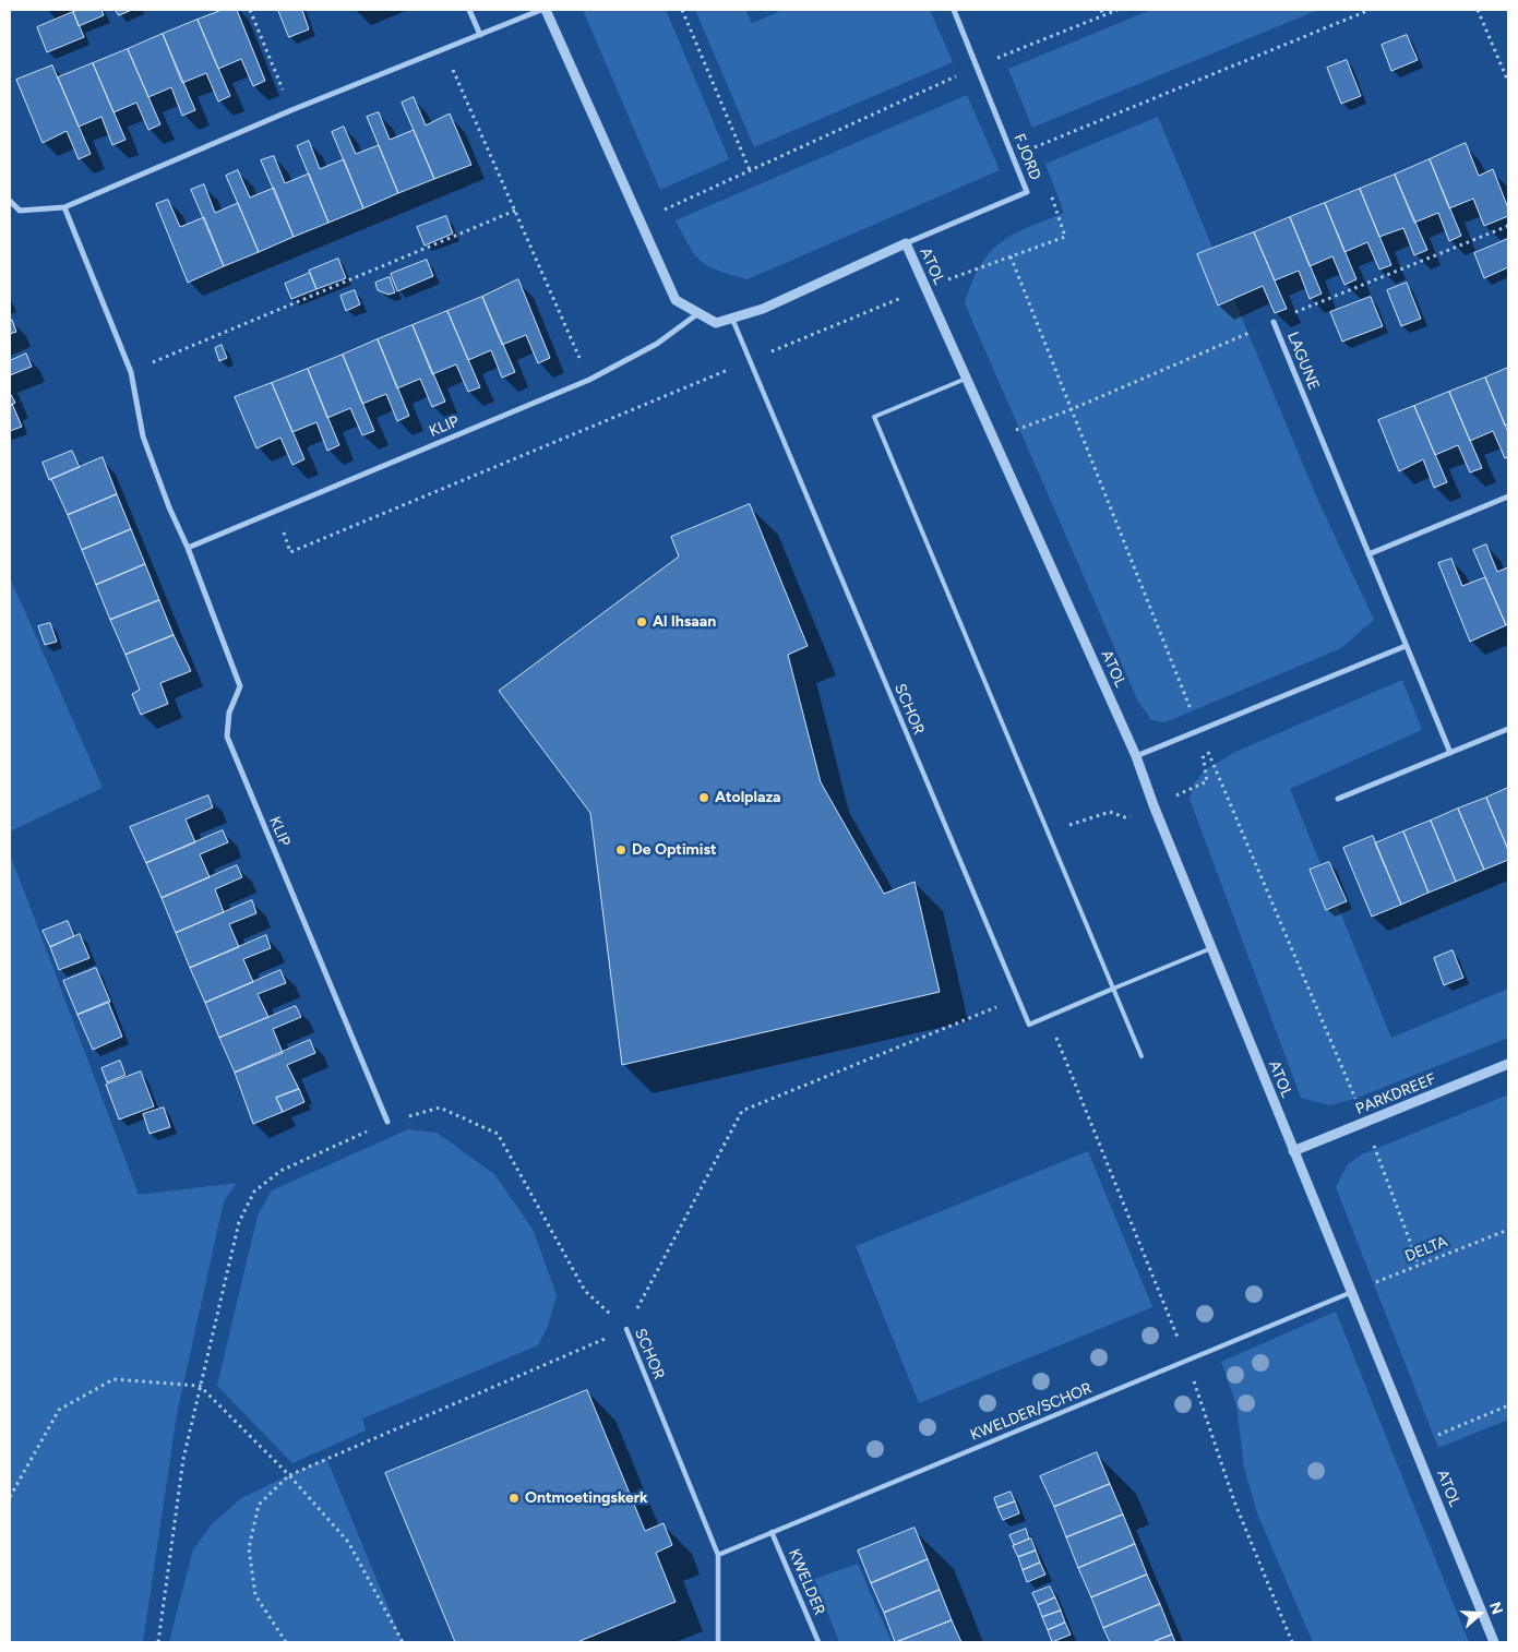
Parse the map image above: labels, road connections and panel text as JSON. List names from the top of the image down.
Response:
{
  "streets": {
    "street": [
      "FJORD",
      "ATOL",
      "LAGUNE",
      "KLIP",
      "SCHOR",
      "PARKDREEF",
      "KWELDER/SCHOR",
      "KWELDER"
    ],
    "path": ["DELTA"]
  },
  "crossings": [
    ["FJORD", "ATOL"],
    ["ATOL", "KLIP"],
    ["ATOL", "SCHOR"],
    ["ATOL", "PARKDREEF"],
    ["ATOL", "DELTA"],
    ["ATOL", "KWELDER/SCHOR"],
    ["KLIP", "SCHOR"],
    ["SCHOR", "KWELDER/SCHOR"],
    ["DELTA", "KWELDER/SCHOR"],
    ["KWELDER/SCHOR", "KWELDER"]
  ],
  "places": [
    "Al Ihsaan",
    "Atolplaza",
    "De Optimist",
    "Ontmoetingskerk"
  ],
  "north": "right"
}
